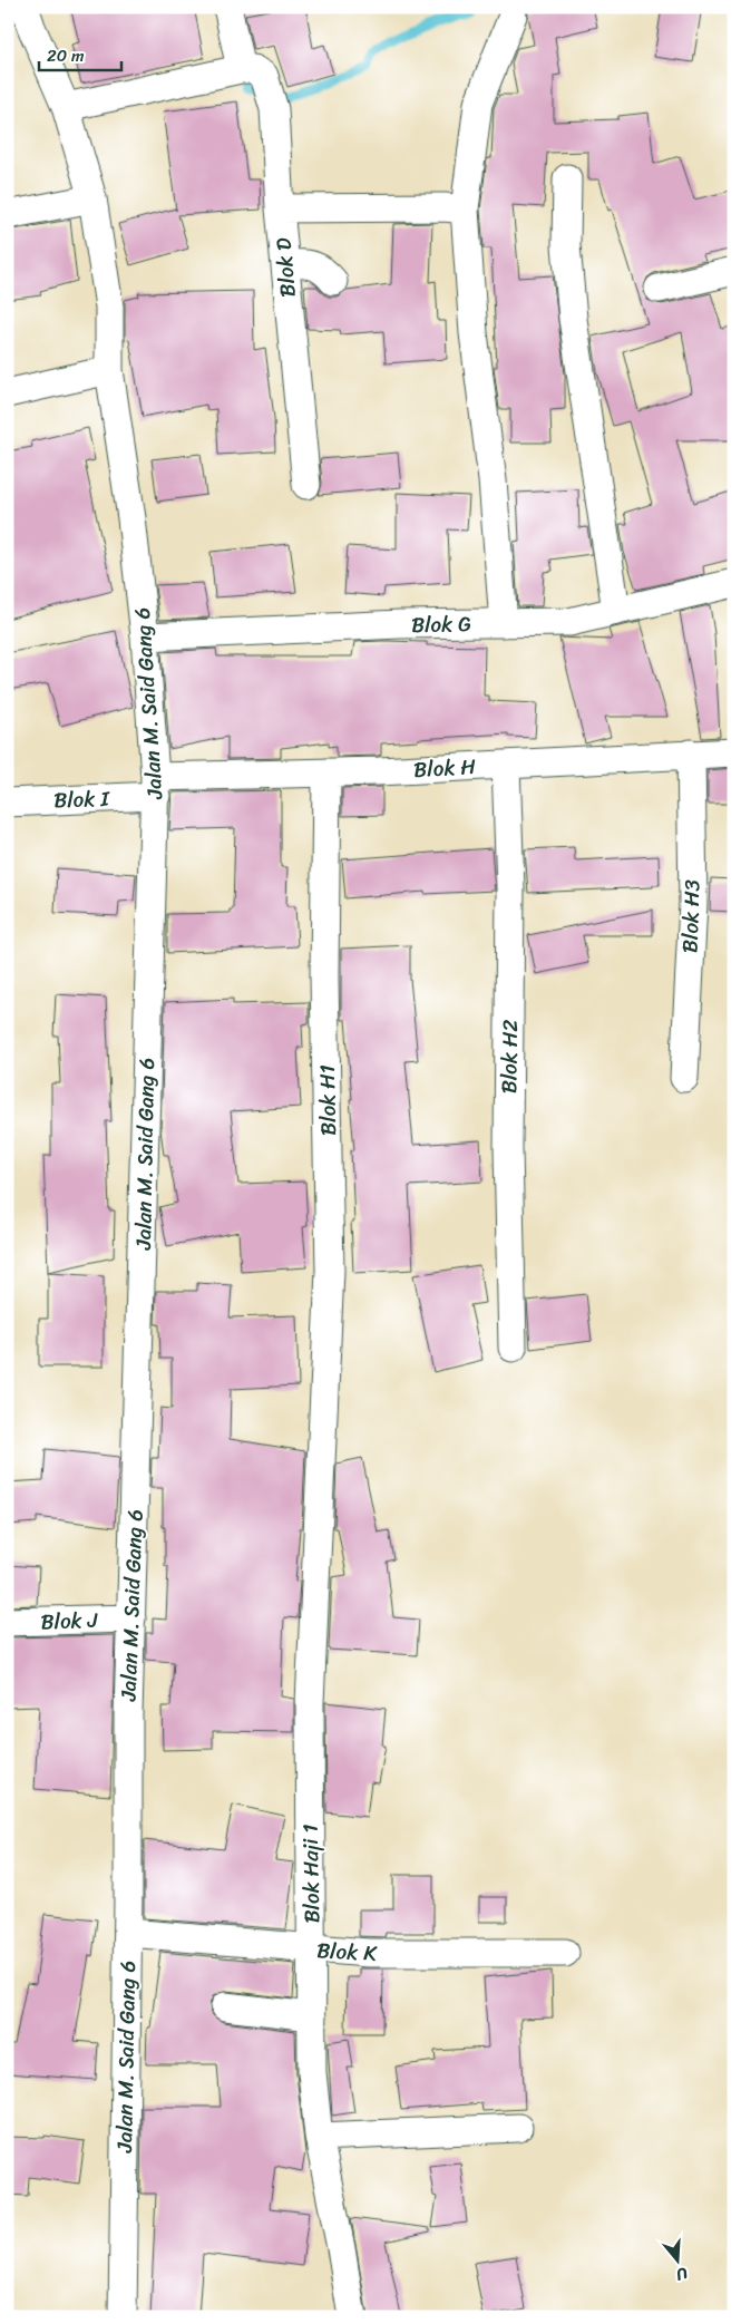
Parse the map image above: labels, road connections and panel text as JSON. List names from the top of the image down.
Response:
{
  "streets": {
    "street": [
      "Blok D",
      "Blok G",
      "Jalan M. Said Gang 6",
      "Blok H",
      "Blok I",
      "Blok H3",
      "Blok H2",
      "Blok H1",
      "Blok J",
      "Blok Haji 1",
      "Blok K"
    ]
  },
  "crossings": [
    ["Blok G", "Jalan M. Said Gang 6"],
    ["Jalan M. Said Gang 6", "Blok H"],
    ["Jalan M. Said Gang 6", "Blok I"],
    ["Jalan M. Said Gang 6", "Blok J"],
    ["Jalan M. Said Gang 6", "Blok K"],
    ["Blok H", "Blok I"],
    ["Blok H", "Blok H3"],
    ["Blok H", "Blok H2"],
    ["Blok H", "Blok H1"],
    ["Blok H1", "Blok Haji 1"],
    ["Blok Haji 1", "Blok K"]
  ],
  "scale_bar": "20 m",
  "north": "bottom"
}
